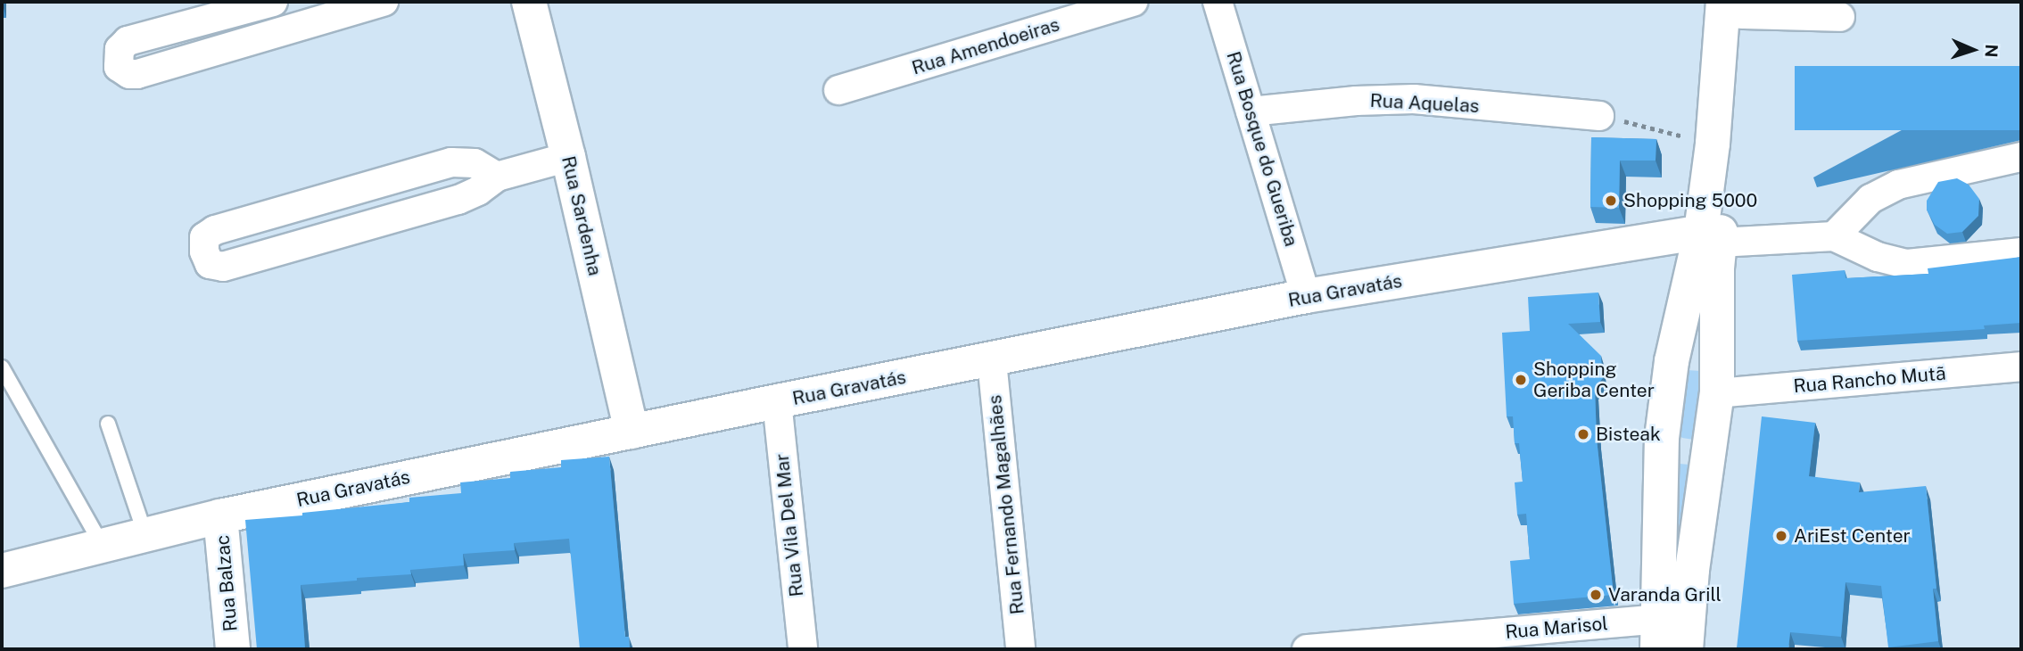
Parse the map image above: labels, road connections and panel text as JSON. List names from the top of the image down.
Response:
{
  "streets": {
    "street": [
      "Rua Amendoeiras",
      "Rua Aquelas",
      "Rua Bosque do Gueriba",
      "Rua Sardenha",
      "Rua Gravatás",
      "Rua Rancho Mutã",
      "Rua Fernando Magalhães",
      "Rua Vila Del Mar",
      "Rua Balzac",
      "Rua Marisol"
    ]
  },
  "crossings": [
    ["Rua Aquelas", "Rua Bosque do Gueriba"],
    ["Rua Bosque do Gueriba", "Rua Gravatás"],
    ["Rua Sardenha", "Rua Gravatás"],
    ["Rua Gravatás", "Rua Fernando Magalhães"],
    ["Rua Gravatás", "Rua Vila Del Mar"],
    ["Rua Gravatás", "Rua Balzac"]
  ],
  "places": [
    "Shopping 5000",
    "Shopping Geriba Center",
    "Bisteak",
    "AriEst Center",
    "Varanda Grill"
  ],
  "north": "right"
}
